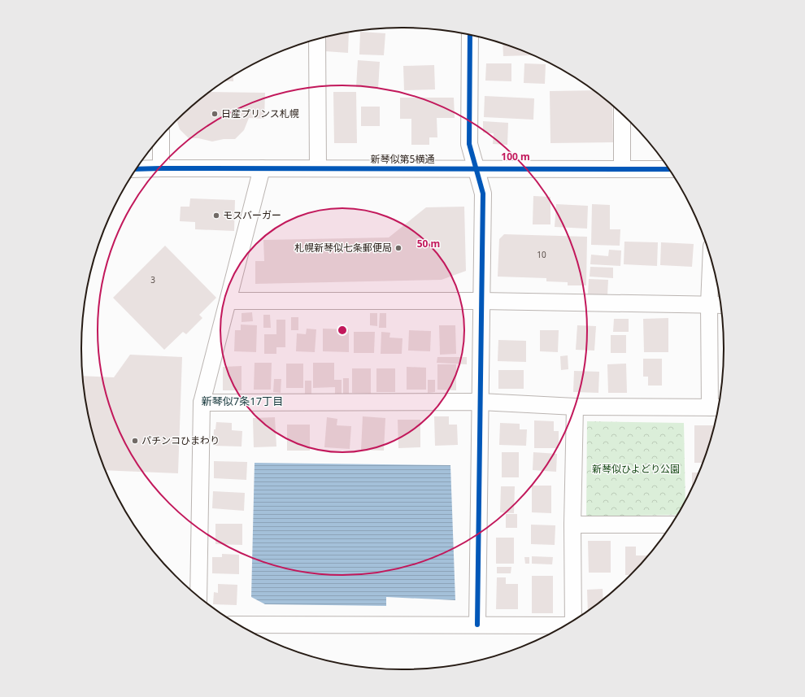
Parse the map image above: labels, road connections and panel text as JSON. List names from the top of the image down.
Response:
{
  "streets": {
    "street": ["新琴似第5横通"]
  },
  "districts": ["新琴似7条17丁目"],
  "parks": ["新琴似ひよどり公園"],
  "places": [
    "日産プリンス札幌",
    "モスバーガー",
    "札幌新琴似七条郵便局",
    "パチンコひまわり"
  ],
  "house_numbers": ["10", "3"],
  "rings": ["100 m", "50 m"]
}
